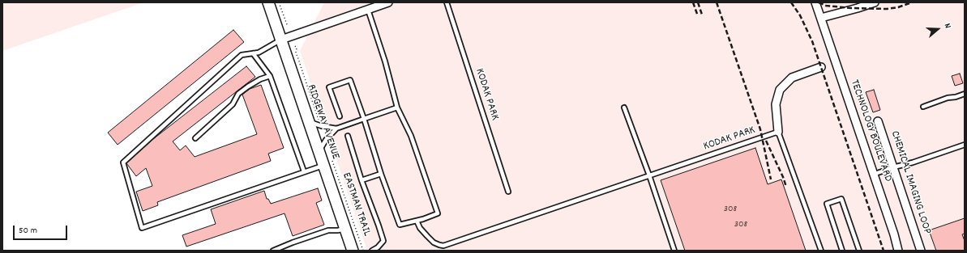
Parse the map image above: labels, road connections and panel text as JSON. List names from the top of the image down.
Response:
{
  "streets": {
    "main road": ["RIDGEWAY AVENUE"],
    "street": ["TECHNOLOGY BOULEVARD", "CHEMICAL IMAGING LOOP"],
    "lane": ["KODAK PARK"],
    "path": ["EASTMAN TRAIL"]
  },
  "house_numbers": ["308", "308"],
  "scale_bar": "50 m",
  "north": "right"
}
